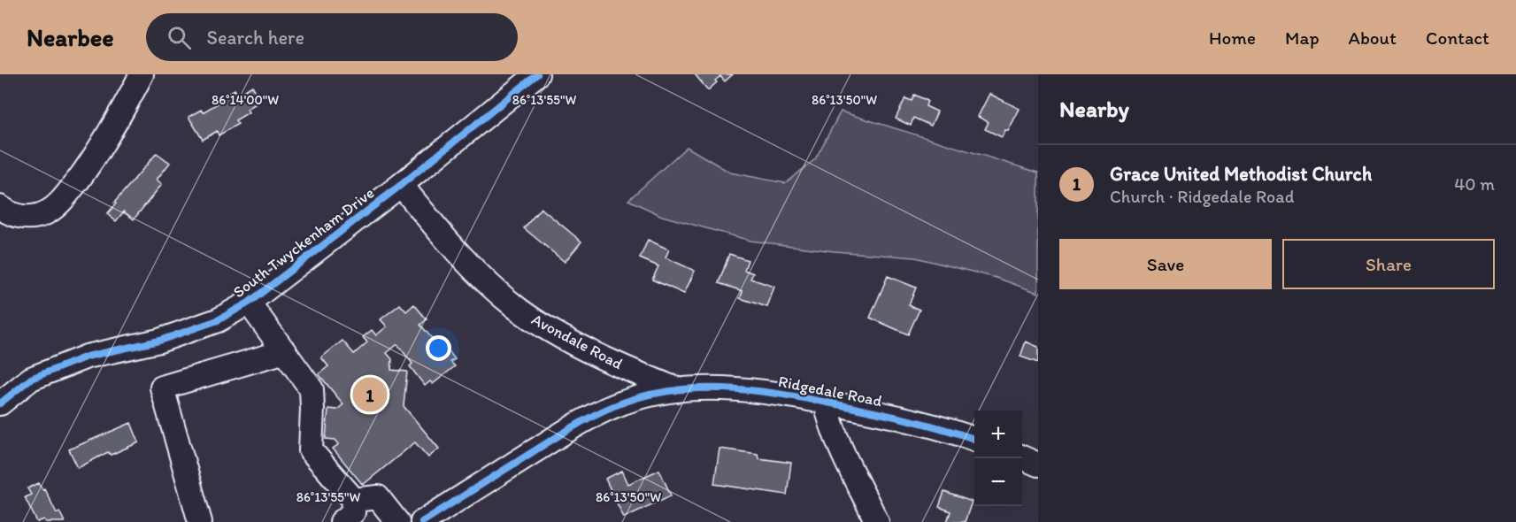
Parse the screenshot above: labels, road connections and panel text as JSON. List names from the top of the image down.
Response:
{
  "streets": {
    "street": ["South Twyckenham Drive", "Avondale Road", "Ridgedale Road"]
  },
  "crossings": [
    ["South Twyckenham Drive", "Avondale Road"],
    ["Avondale Road", "Ridgedale Road"]
  ],
  "page": {
    "header": "Nearbee",
    "search": "Search here",
    "nav": [
      "Home",
      "Map",
      "About",
      "Contact"
    ],
    "heading": "Nearby",
    "list": [
      {
        "mark": "1",
        "name": "Grace United Methodist Church",
        "note": "Church · Ridgedale Road",
        "value": "40 m"
      }
    ],
    "buttons": ["Save", "Share"],
    "pins": "1",
    "map_buttons": ["+", "−"]
  },
  "coordinates": ["86°14'00\"W", "86°13'55\"W", "86°13'50\"W"]
}
